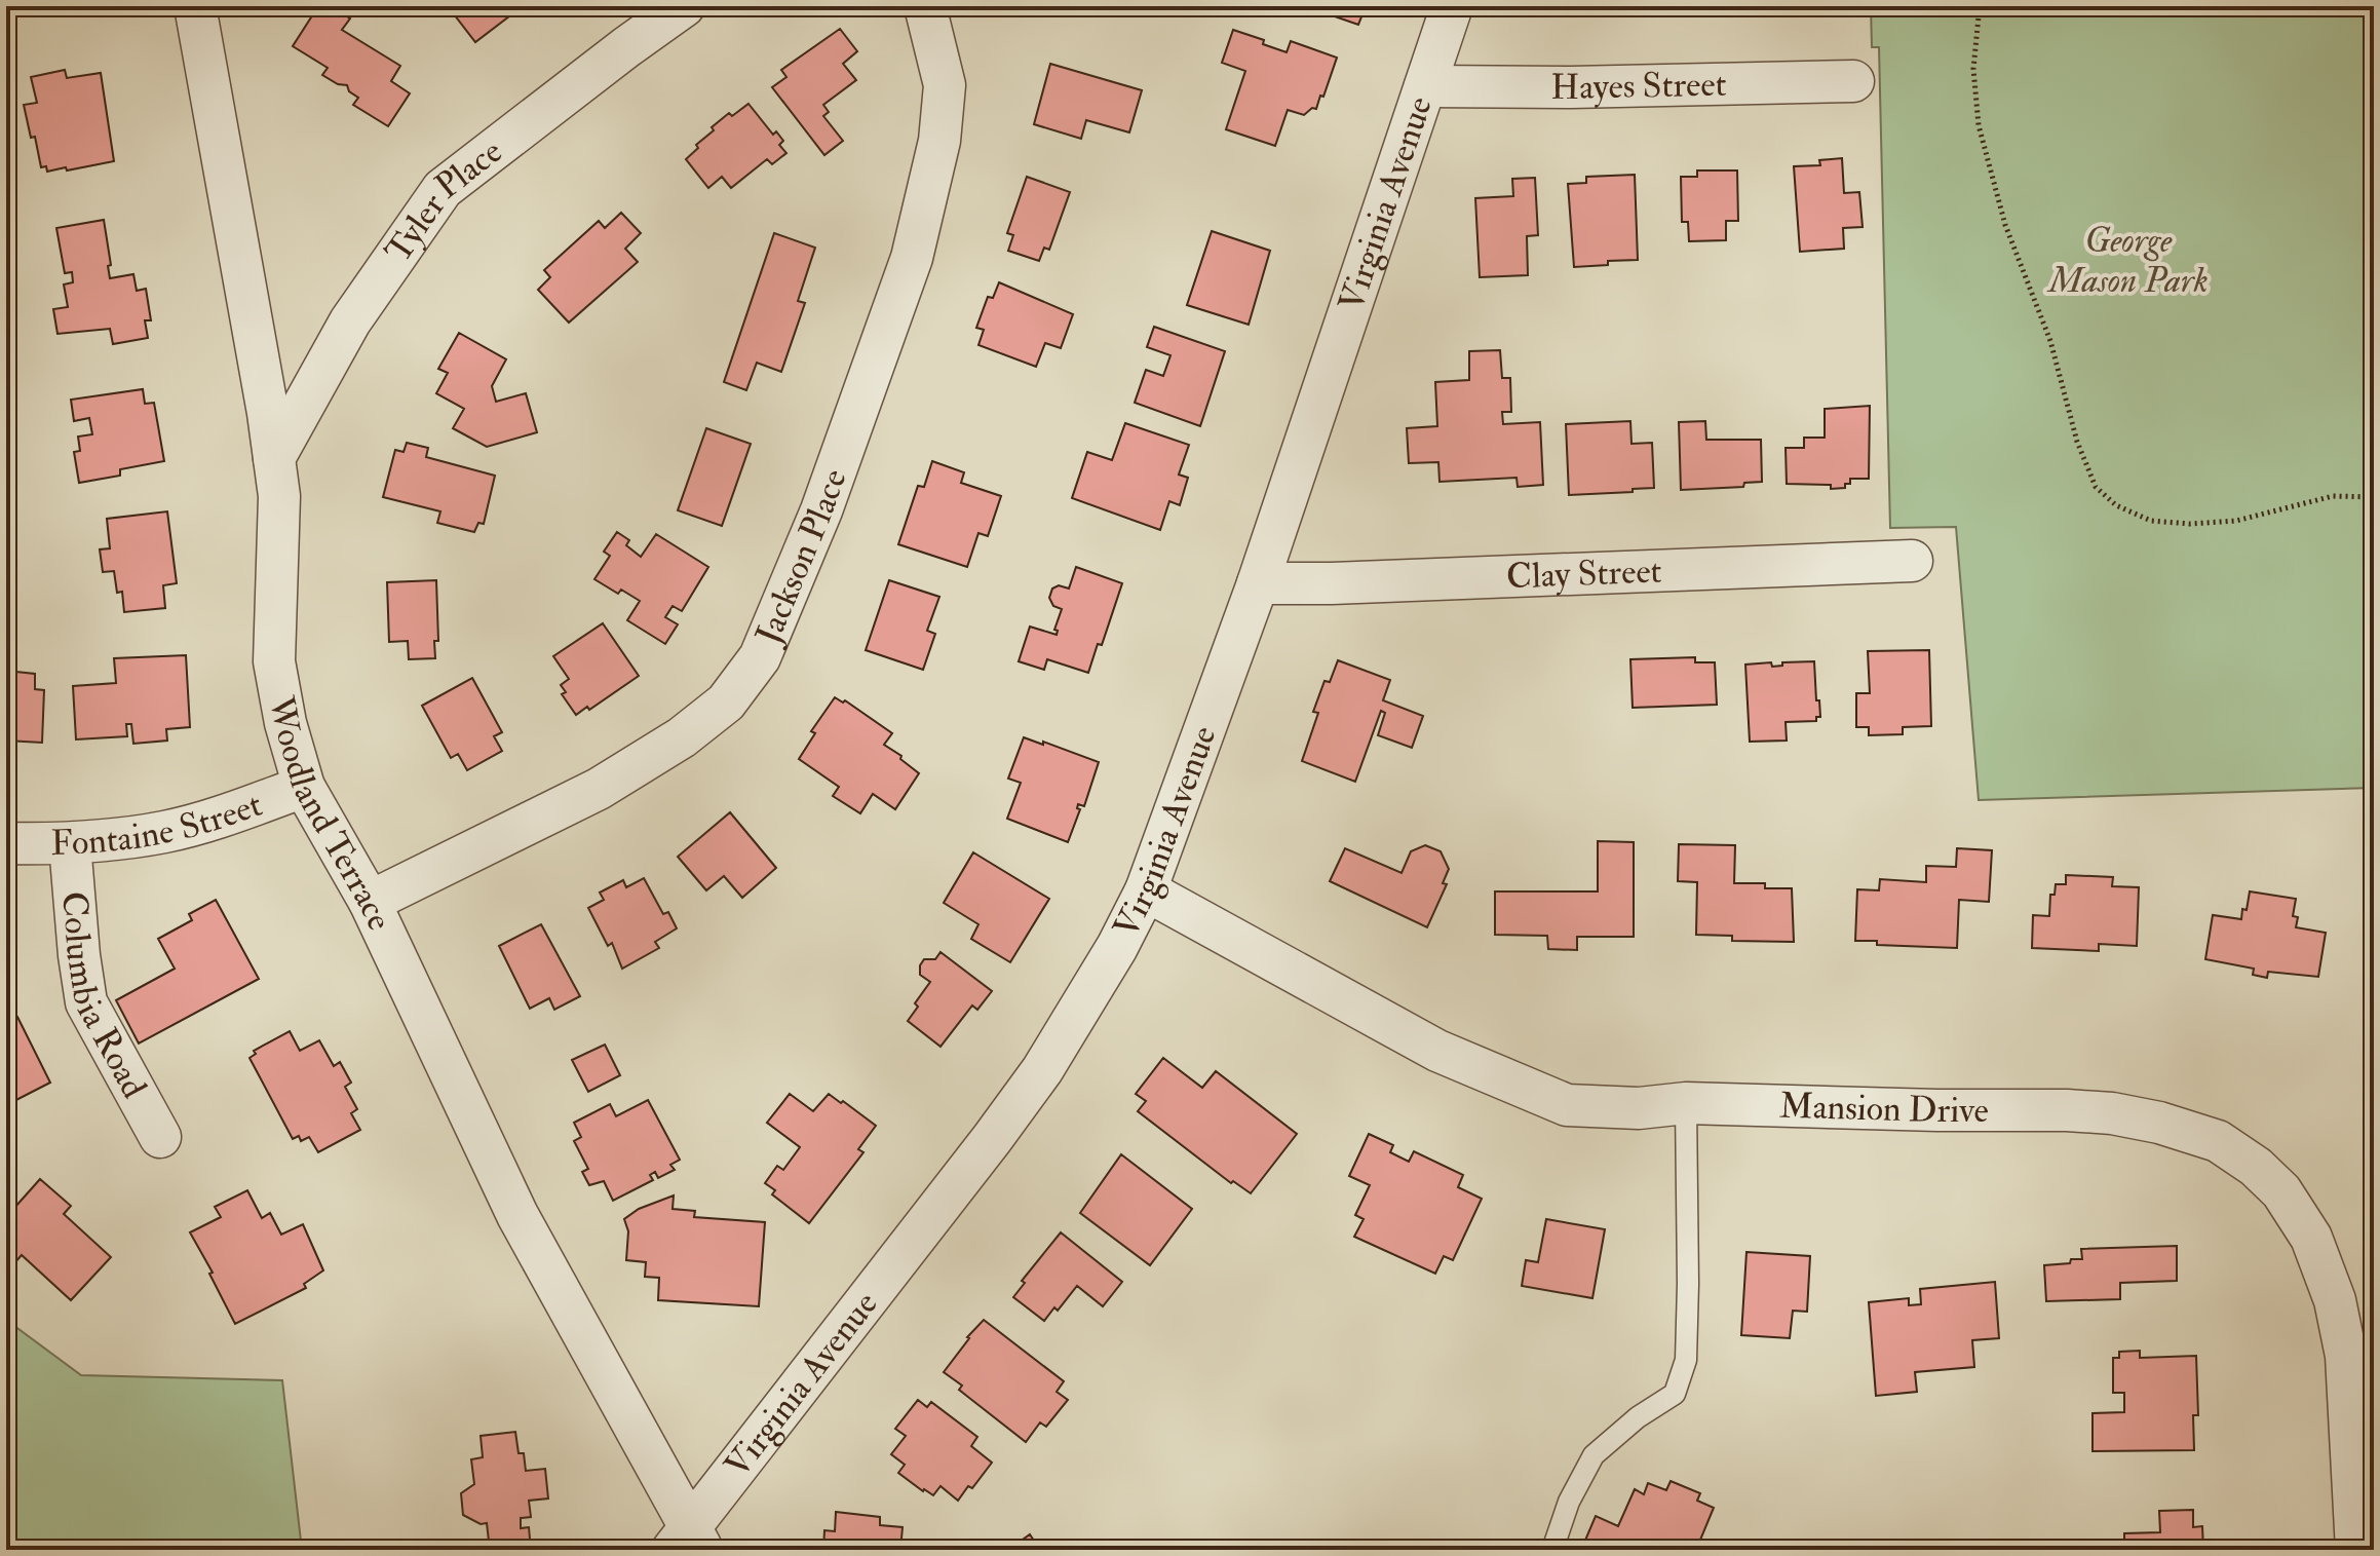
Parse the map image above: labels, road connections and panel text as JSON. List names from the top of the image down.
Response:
{
  "streets": {
    "street": [
      "Hayes Street",
      "Tyler Place",
      "Virginia Avenue",
      "Jackson Place",
      "Clay Street",
      "Woodland Terrace",
      "Fontaine Street",
      "Columbia Road",
      "Mansion Drive"
    ]
  },
  "crossings": [
    ["Hayes Street", "Virginia Avenue"],
    ["Tyler Place", "Woodland Terrace"],
    ["Virginia Avenue", "Clay Street"],
    ["Virginia Avenue", "Woodland Terrace"],
    ["Virginia Avenue", "Mansion Drive"],
    ["Jackson Place", "Woodland Terrace"],
    ["Woodland Terrace", "Fontaine Street"],
    ["Fontaine Street", "Columbia Road"]
  ],
  "parks": ["George Mason Park"]
}
